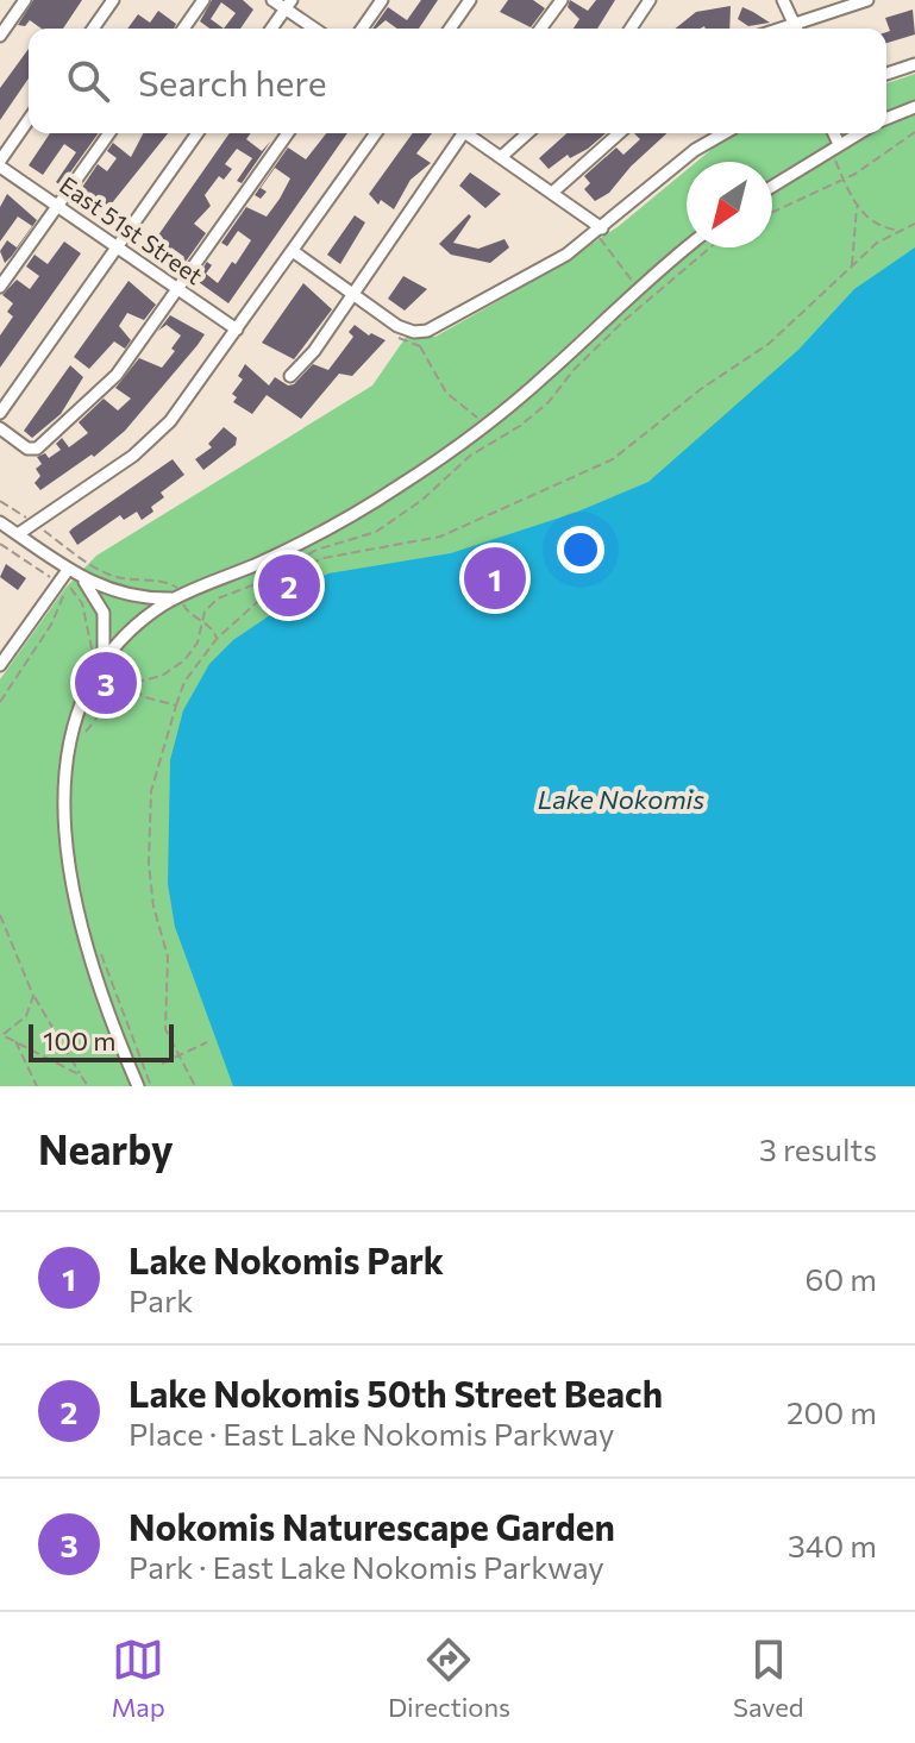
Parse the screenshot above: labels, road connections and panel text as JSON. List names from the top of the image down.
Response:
{
  "streets": {
    "street": ["East 51st Street"]
  },
  "water": ["Lake Nokomis"],
  "scale_bar": "100 m",
  "north": "bottom left",
  "page": {
    "search": "Search here",
    "pins": ["1", "2", "3"],
    "scale": "100 m",
    "heading": ["Nearby", "3 results"],
    "list": [
      {
        "mark": "1",
        "name": "Lake Nokomis Park",
        "note": "Park",
        "value": "60 m"
      },
      {
        "mark": "2",
        "name": "Lake Nokomis 50th Street Beach",
        "note": "Place · East Lake Nokomis Parkway",
        "value": "200 m"
      },
      {
        "mark": "3",
        "name": "Nokomis Naturescape Garden",
        "note": "Park · East Lake Nokomis Parkway",
        "value": "340 m"
      }
    ],
    "nav": ["Map", "Directions", "Saved"]
  }
}
